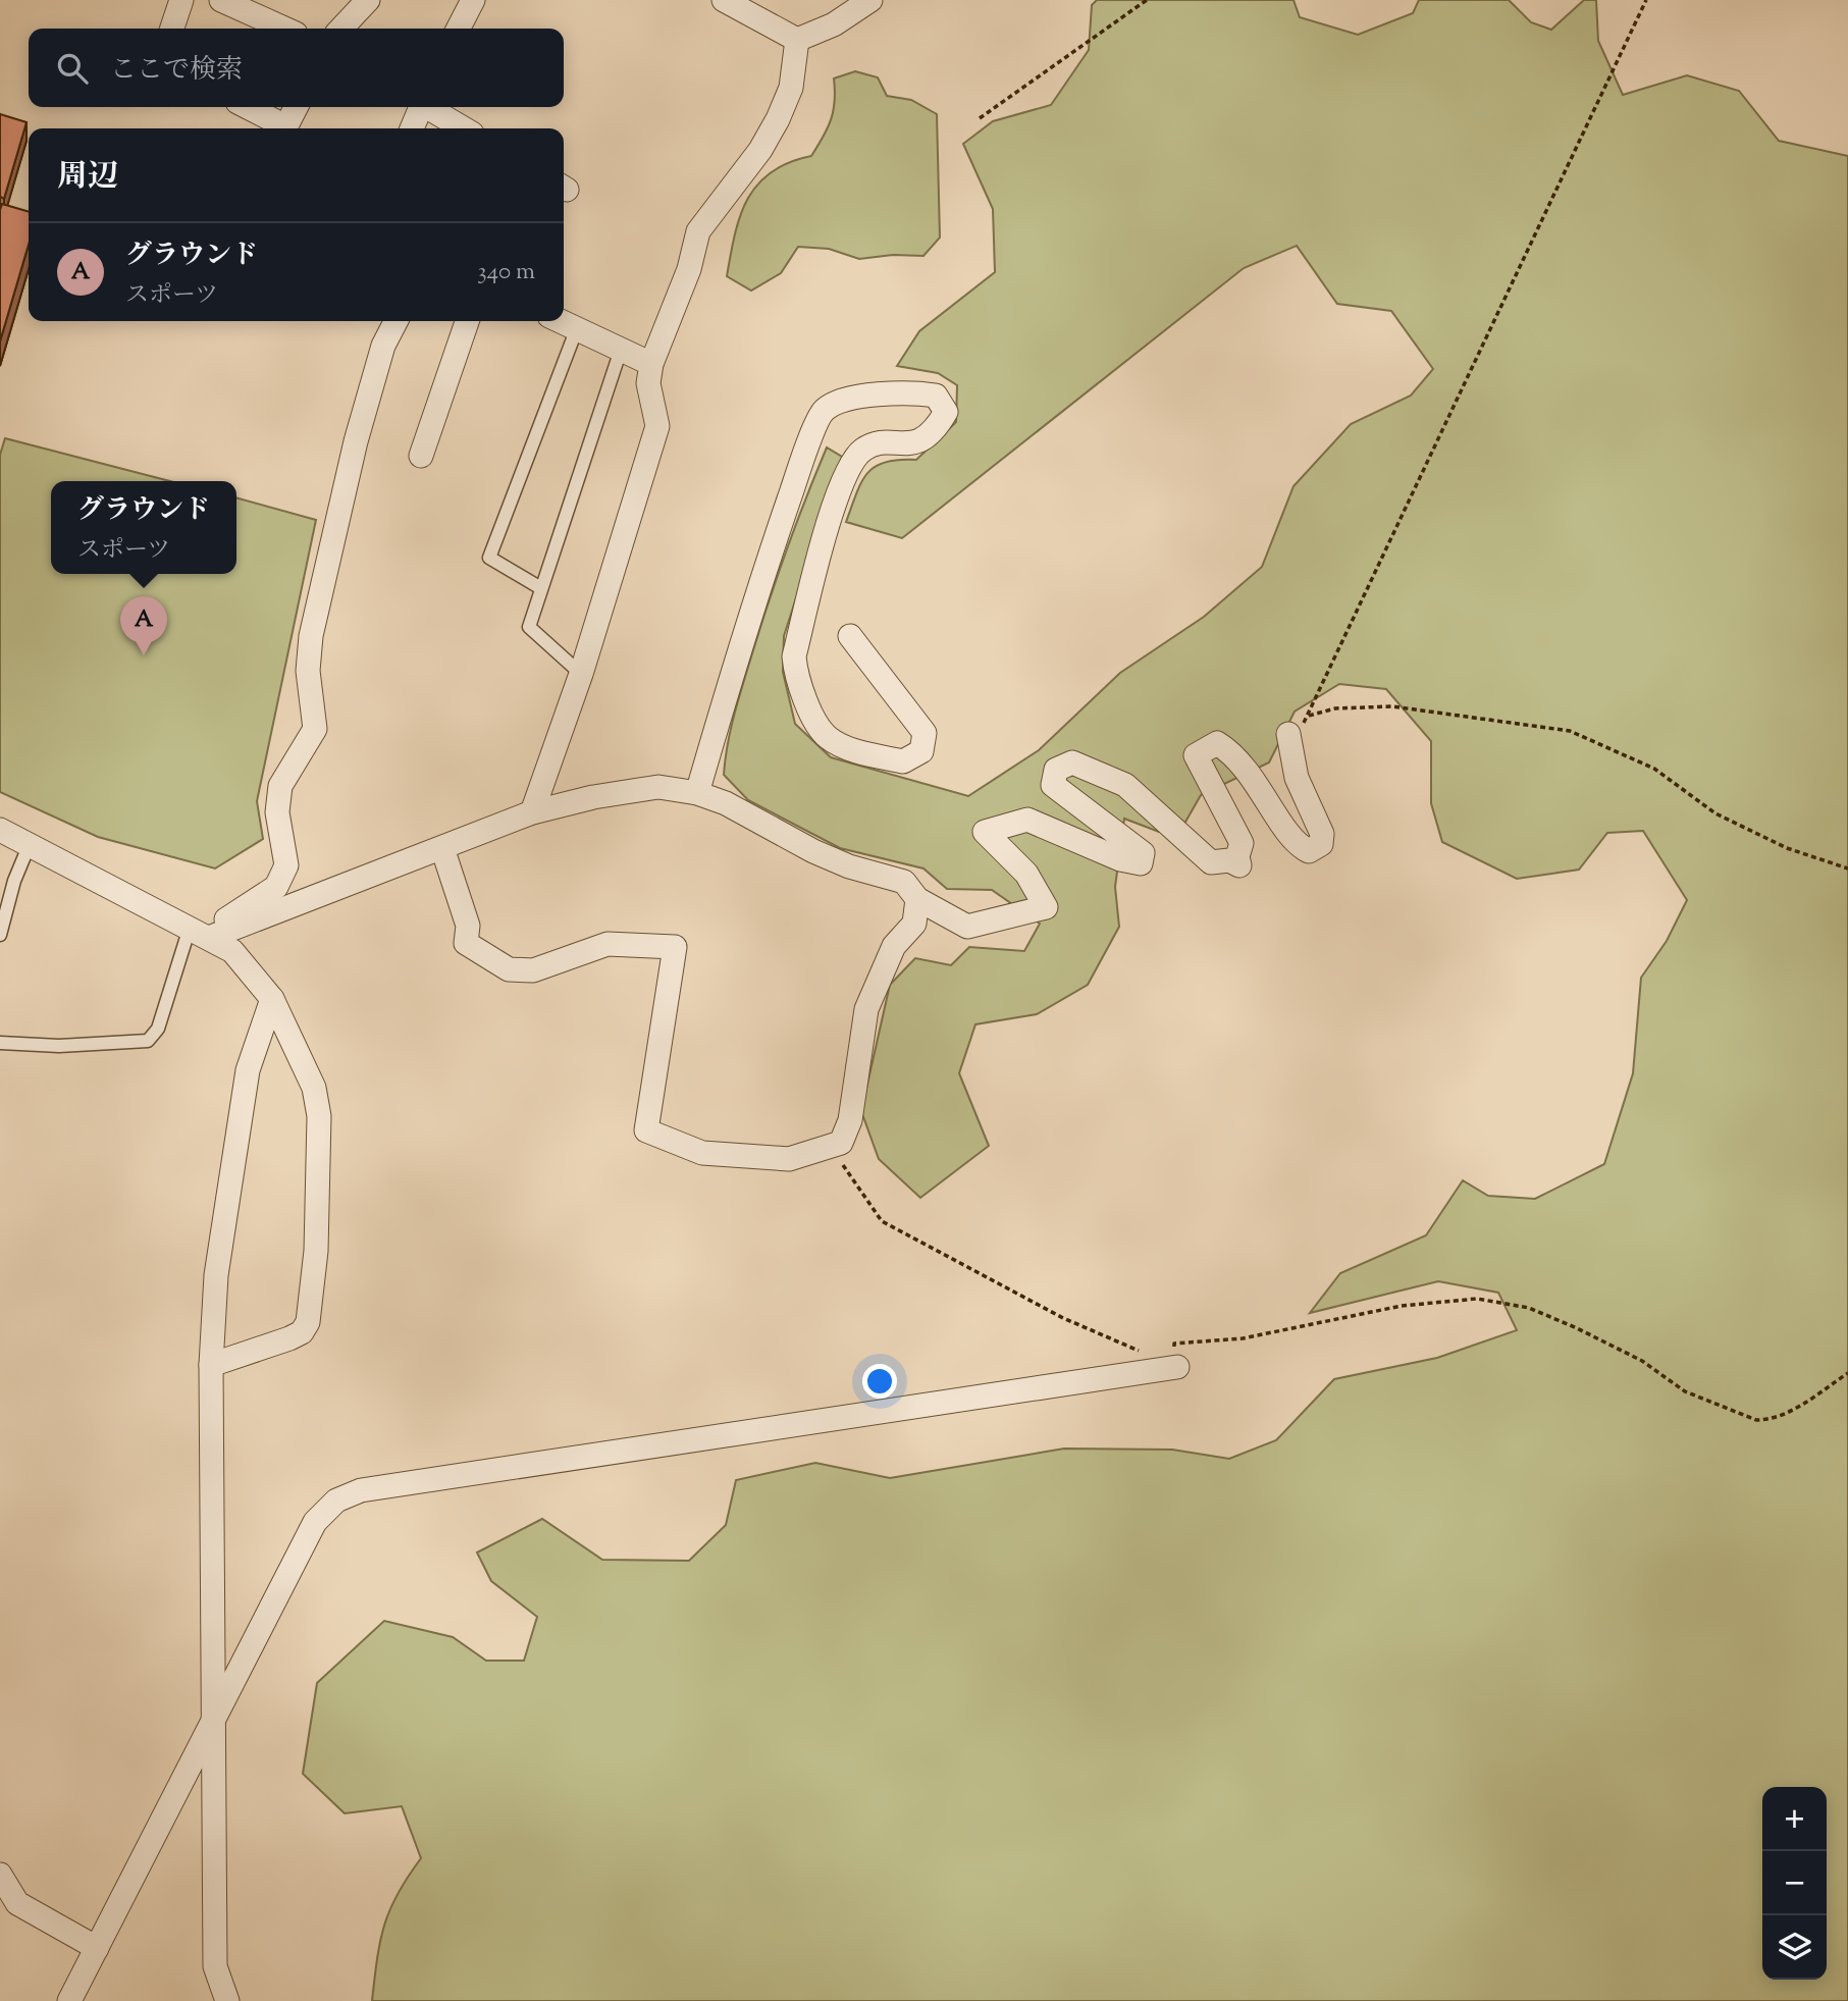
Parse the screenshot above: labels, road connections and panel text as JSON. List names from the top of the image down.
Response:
{
  "page": {
    "search": "ここで検索",
    "heading": "周辺",
    "list": [
      {
        "mark": "A",
        "name": "グラウンド",
        "note": "スポーツ",
        "value": "340 m"
      }
    ],
    "popup": ["グラウンド", "スポーツ"],
    "pins": "A",
    "map_buttons": ["+", "−"]
  }
}
